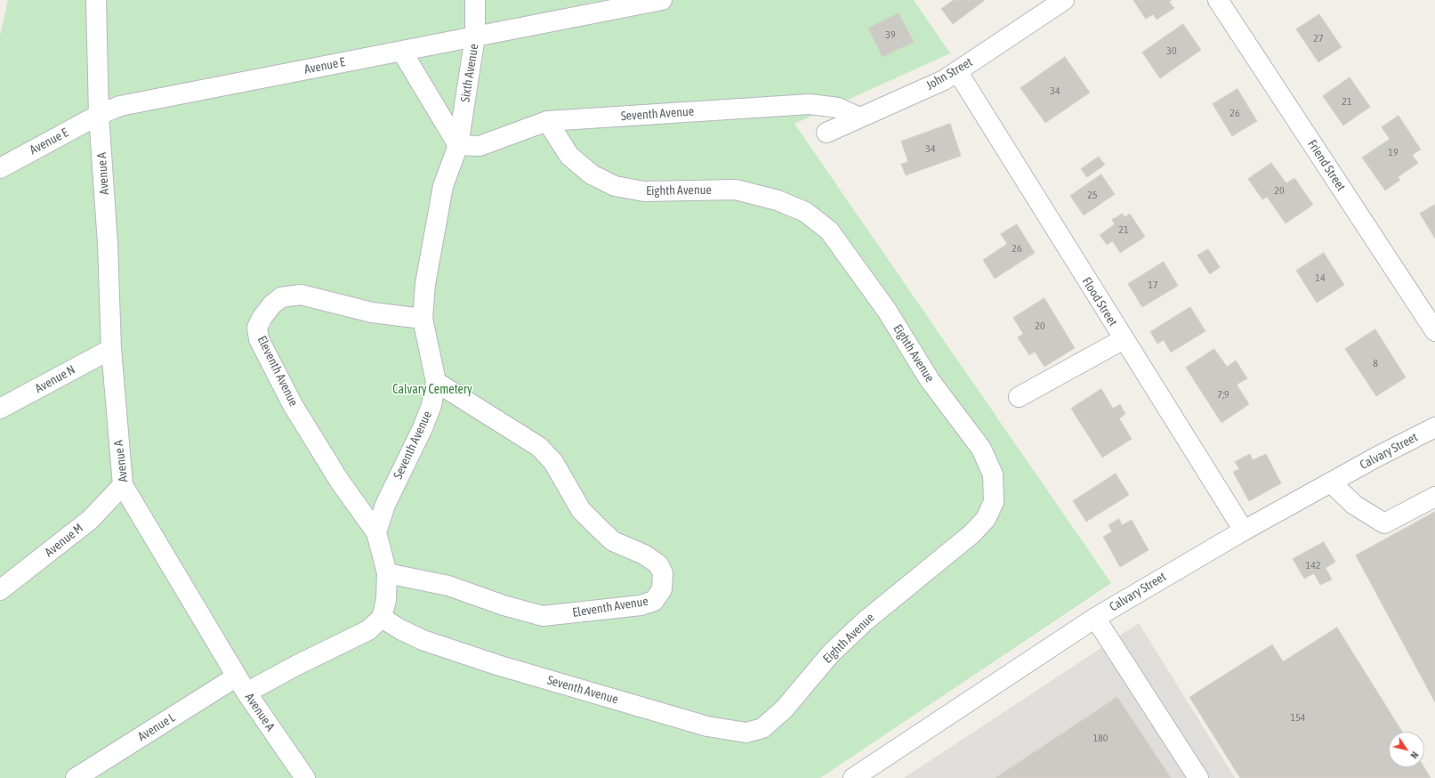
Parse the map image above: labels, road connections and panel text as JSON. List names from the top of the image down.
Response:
{
  "streets": {
    "street": [
      "Avenue E",
      "Sixth Avenue",
      "John Street",
      "Seventh Avenue",
      "Friend Street",
      "Avenue A",
      "Eighth Avenue",
      "Flood Street",
      "Eleventh Avenue",
      "Avenue N",
      "Calvary Street",
      "Avenue M",
      "Avenue L"
    ]
  },
  "crossings": [
    ["Avenue E", "Sixth Avenue"],
    ["Avenue E", "Avenue A"],
    ["Sixth Avenue", "Seventh Avenue"],
    ["John Street", "Seventh Avenue"],
    ["John Street", "Flood Street"],
    ["Seventh Avenue", "Eighth Avenue"],
    ["Seventh Avenue", "Eleventh Avenue"],
    ["Avenue A", "Avenue N"],
    ["Avenue A", "Avenue M"],
    ["Avenue A", "Avenue L"],
    ["Flood Street", "Calvary Street"]
  ],
  "parks": ["Calvary Cemetery"],
  "house_numbers": [
    "39",
    "27",
    "30",
    "34",
    "21",
    "26",
    "34",
    "19",
    "20",
    "25",
    "21",
    "26",
    "14",
    "17",
    "20",
    "8",
    "7;9",
    "142",
    "154",
    "180"
  ],
  "north": "bottom right"
}
